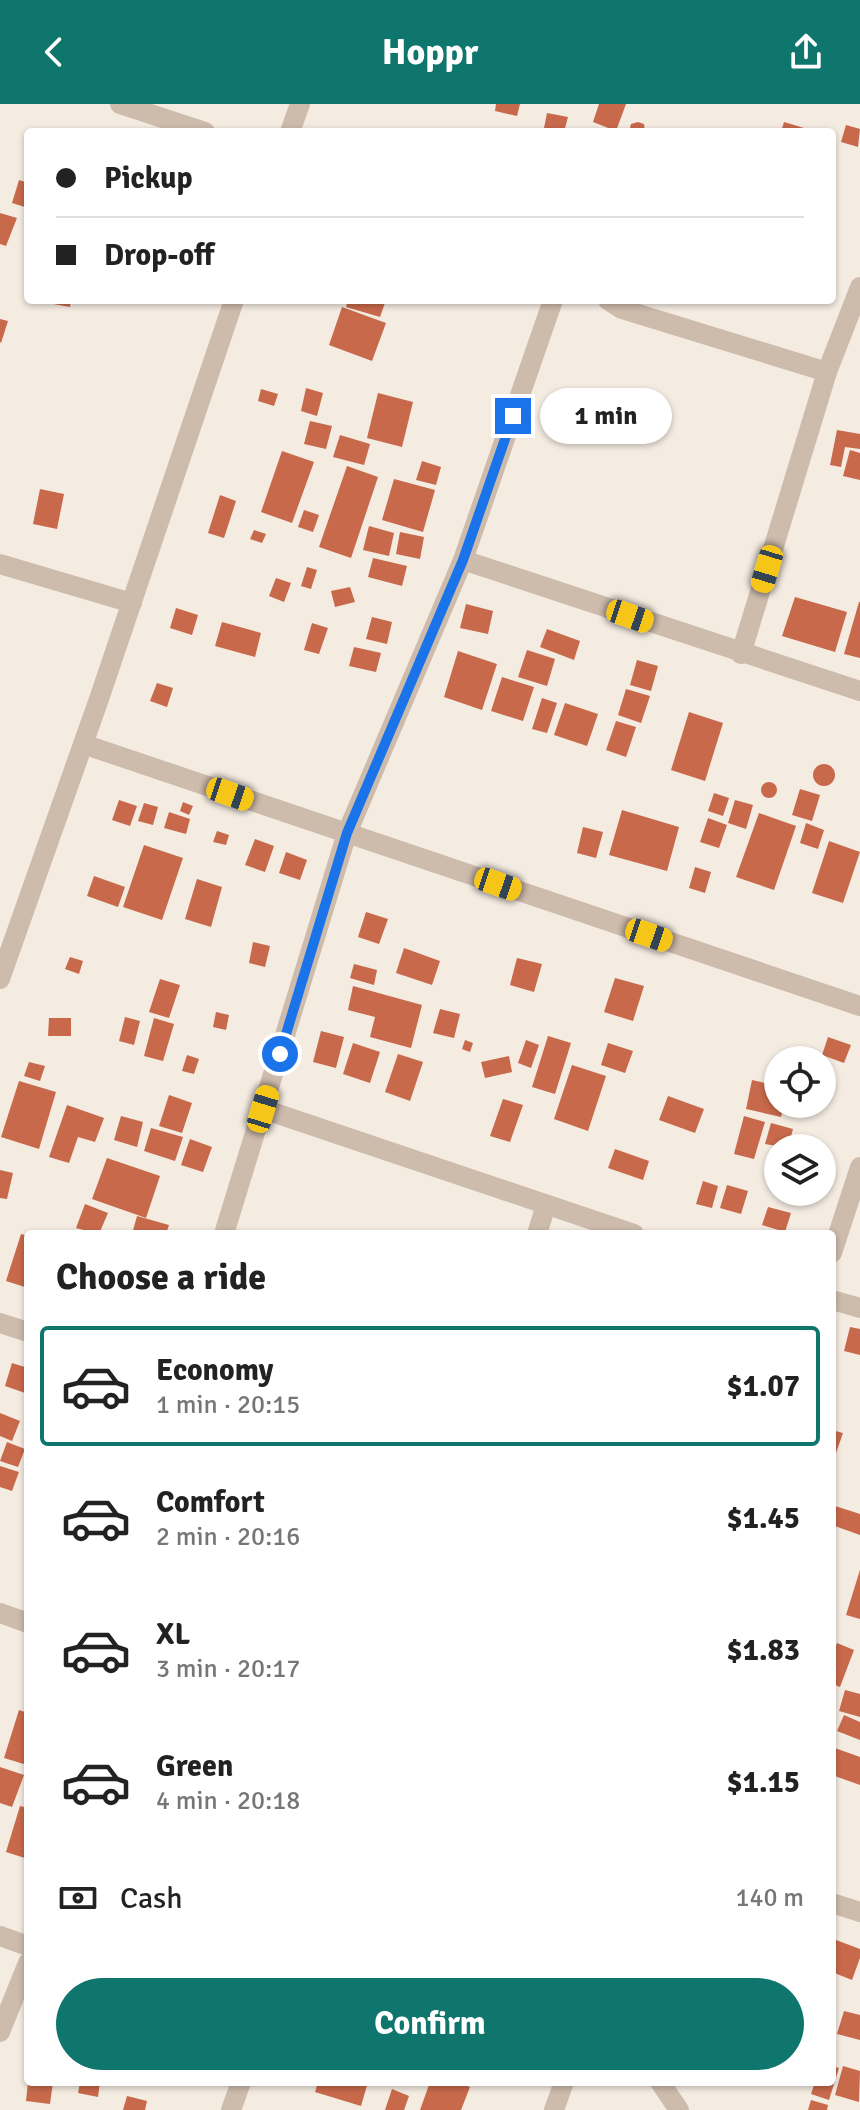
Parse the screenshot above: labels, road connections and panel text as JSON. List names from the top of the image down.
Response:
{
  "page": {
    "header": "Hoppr",
    "banner": ["Pickup", "Drop-off"],
    "bubble": "1 min",
    "heading": "Choose a ride",
    "list": [
      {
        "name": "Economy",
        "note": "1 min · 20:15",
        "value": "$1.07"
      },
      {
        "name": "Comfort",
        "note": "2 min · 20:16",
        "value": "$1.45"
      },
      {
        "name": "XL",
        "note": "3 min · 20:17",
        "value": "$1.83"
      },
      {
        "name": "Green",
        "note": "4 min · 20:18",
        "value": "$1.15"
      }
    ],
    "pay": ["Cash", "140 m"],
    "buttons": "Confirm"
  }
}
